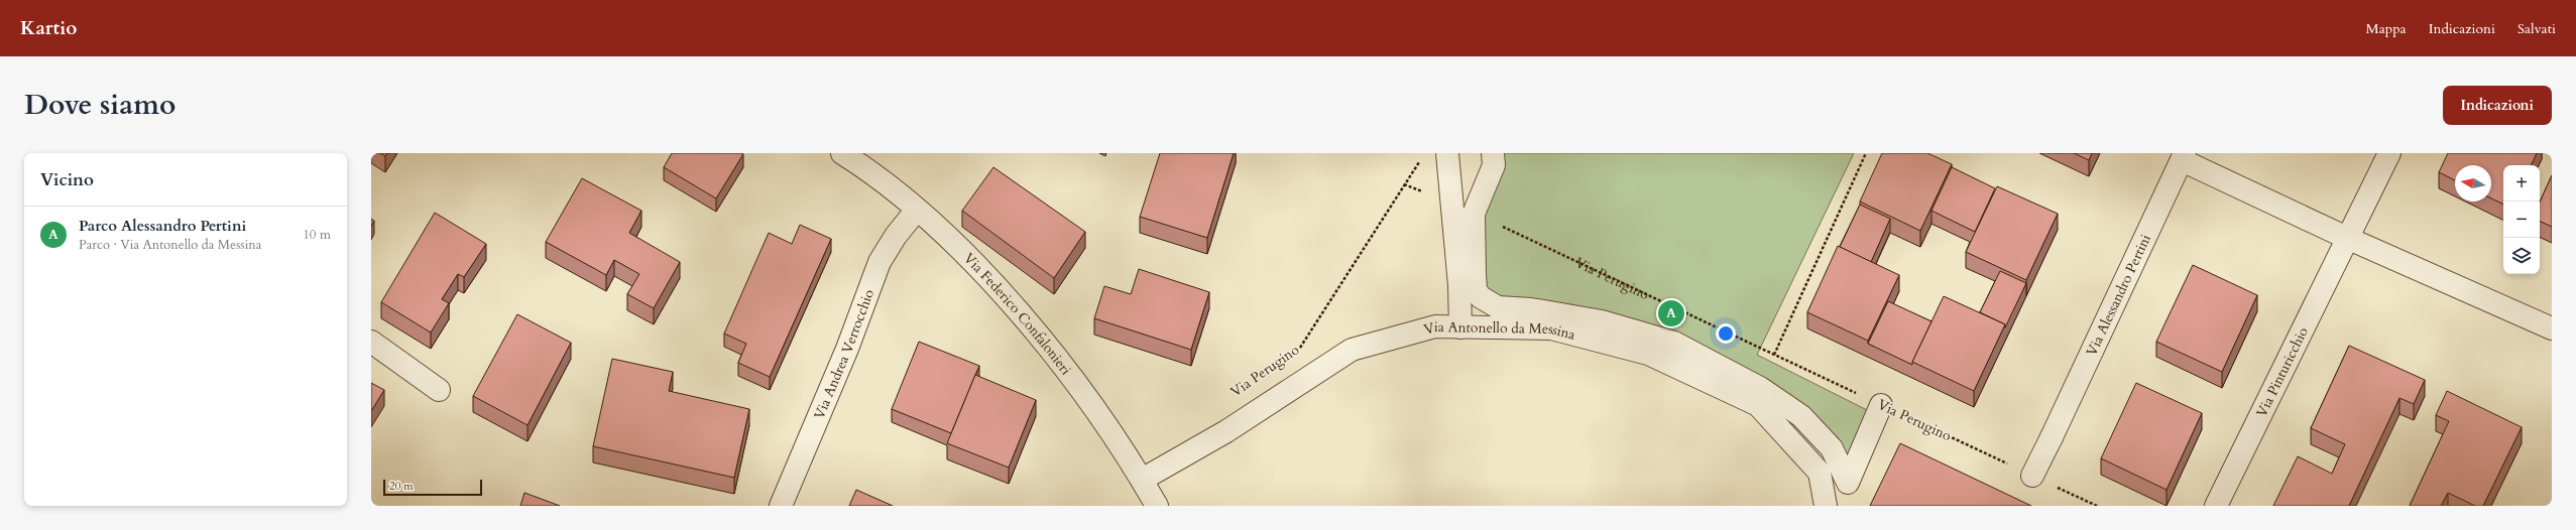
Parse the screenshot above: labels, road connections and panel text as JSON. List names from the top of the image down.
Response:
{
  "streets": {
    "street": [
      "Via Alessandro Pertini",
      "Via Federico Confalonieri",
      "Via Antonello da Messina",
      "Via Andrea Verrocchio",
      "Via Pinturicchio"
    ],
    "path": ["Via Perugino"]
  },
  "crossings": [
    ["Via Perugino", "Via Alessandro Pertini"],
    ["Via Perugino", "Via Antonello da Messina"],
    ["Via Federico Confalonieri", "Via Antonello da Messina"],
    ["Via Federico Confalonieri", "Via Andrea Verrocchio"]
  ],
  "scale_bar": "20 m",
  "north": "left",
  "page": {
    "header": "Kartio",
    "nav": ["Mappa", "Indicazioni", "Salvati"],
    "title": "Dove siamo",
    "buttons": "Indicazioni",
    "heading": "Vicino",
    "map_buttons": ["+", "−"],
    "list": [
      {
        "mark": "A",
        "name": "Parco Alessandro Pertini",
        "note": "Parco · Via Antonello da Messina",
        "value": "10 m"
      }
    ],
    "pins": "A",
    "scale": "20 m"
  }
}
